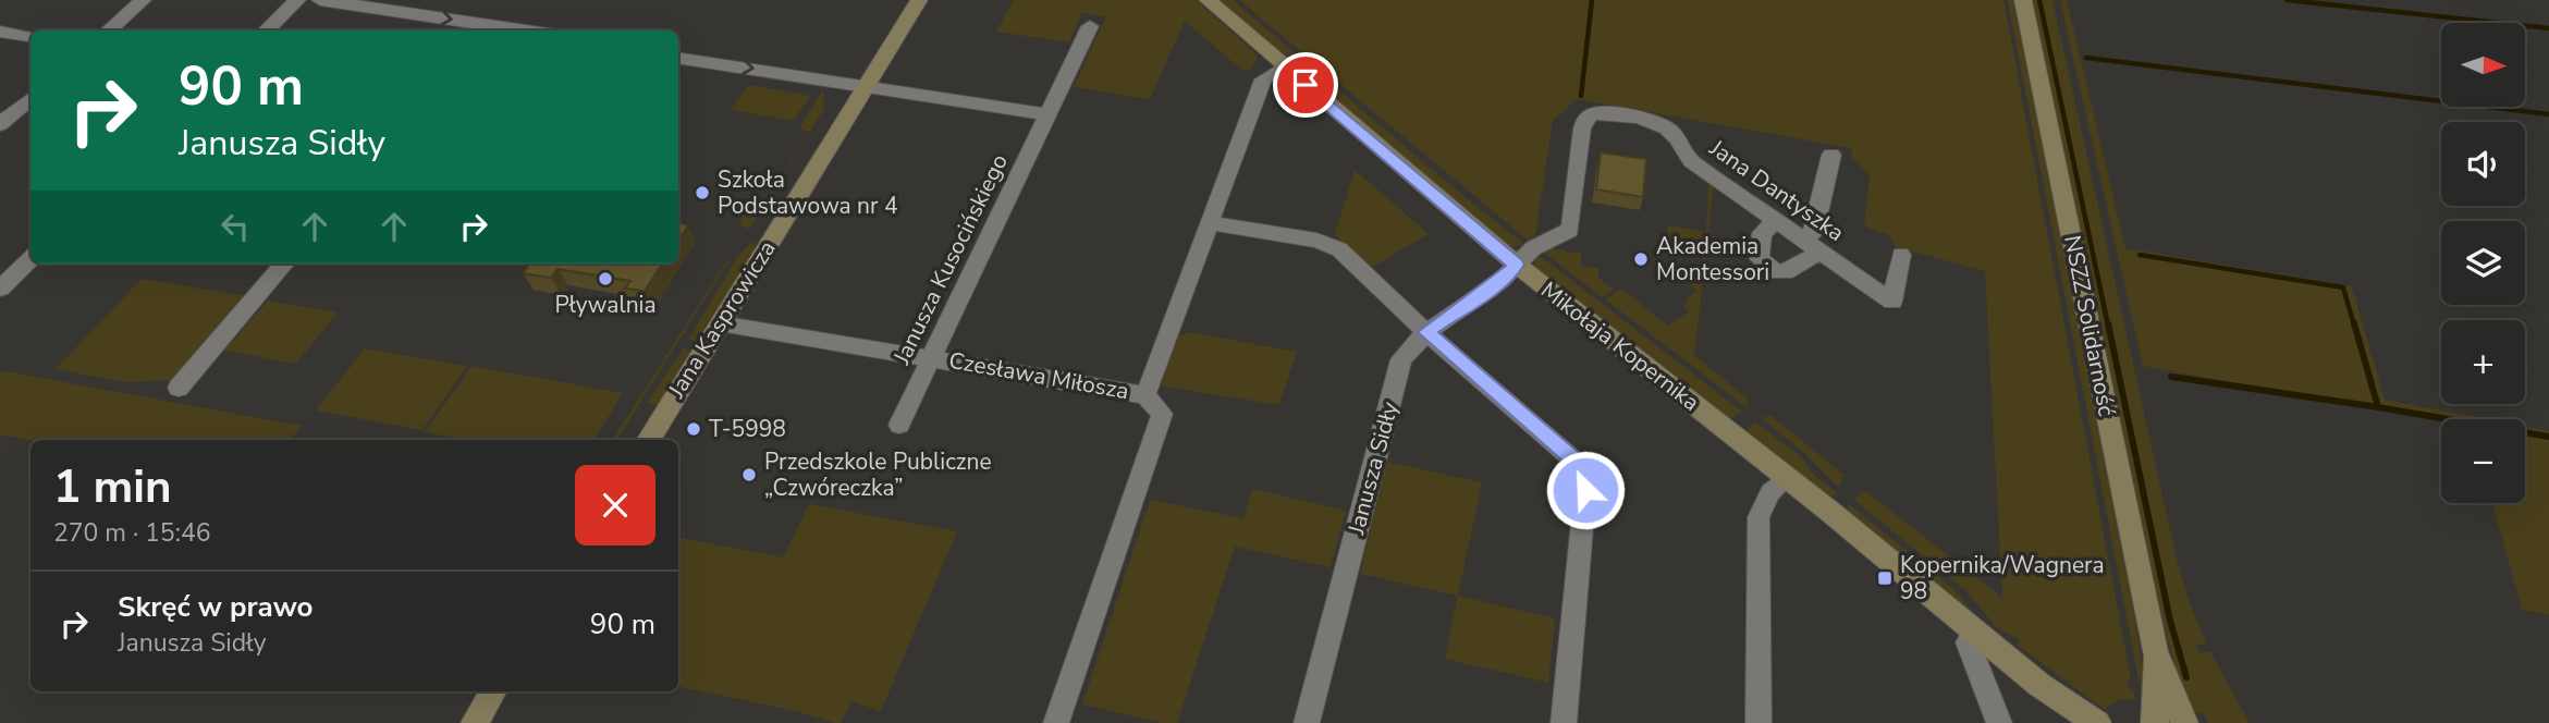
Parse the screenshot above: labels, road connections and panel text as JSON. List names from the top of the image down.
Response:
{
  "streets": {
    "street": [
      "Jana Dantyszka",
      "Janusza Kusocińskiego",
      "Jana Kasprowicza",
      "NSZZ Solidarność",
      "Mikołaja Kopernika",
      "Czesława Miłosza",
      "Janusza Sidły"
    ]
  },
  "crossings": [
    ["Jana Dantyszka", "Mikołaja Kopernika"],
    ["Jana Dantyszka", "Janusza Sidły"],
    ["Janusza Kusocińskiego", "Czesława Miłosza"],
    ["Jana Kasprowicza", "Czesława Miłosza"],
    ["Mikołaja Kopernika", "Janusza Sidły"]
  ],
  "places": {
    "other": [
      "Szkoła Podstawowa nr 4",
      "Akademia Montessori",
      "Pływalnia",
      "T-5998",
      "Przedszkole Publiczne „Czwóreczka”"
    ],
    "transit": ["Kopernika/Wagnera 98"]
  },
  "north": "right",
  "page": {
    "map_buttons": ["+", "−"],
    "turn": ["90 m", "Janusza Sidły"],
    "heading": ["1 min", "270 m · 15:46"],
    "list": [
      {
        "name": "Skręć w prawo",
        "note": "Janusza Sidły",
        "value": "90 m"
      }
    ]
  }
}
